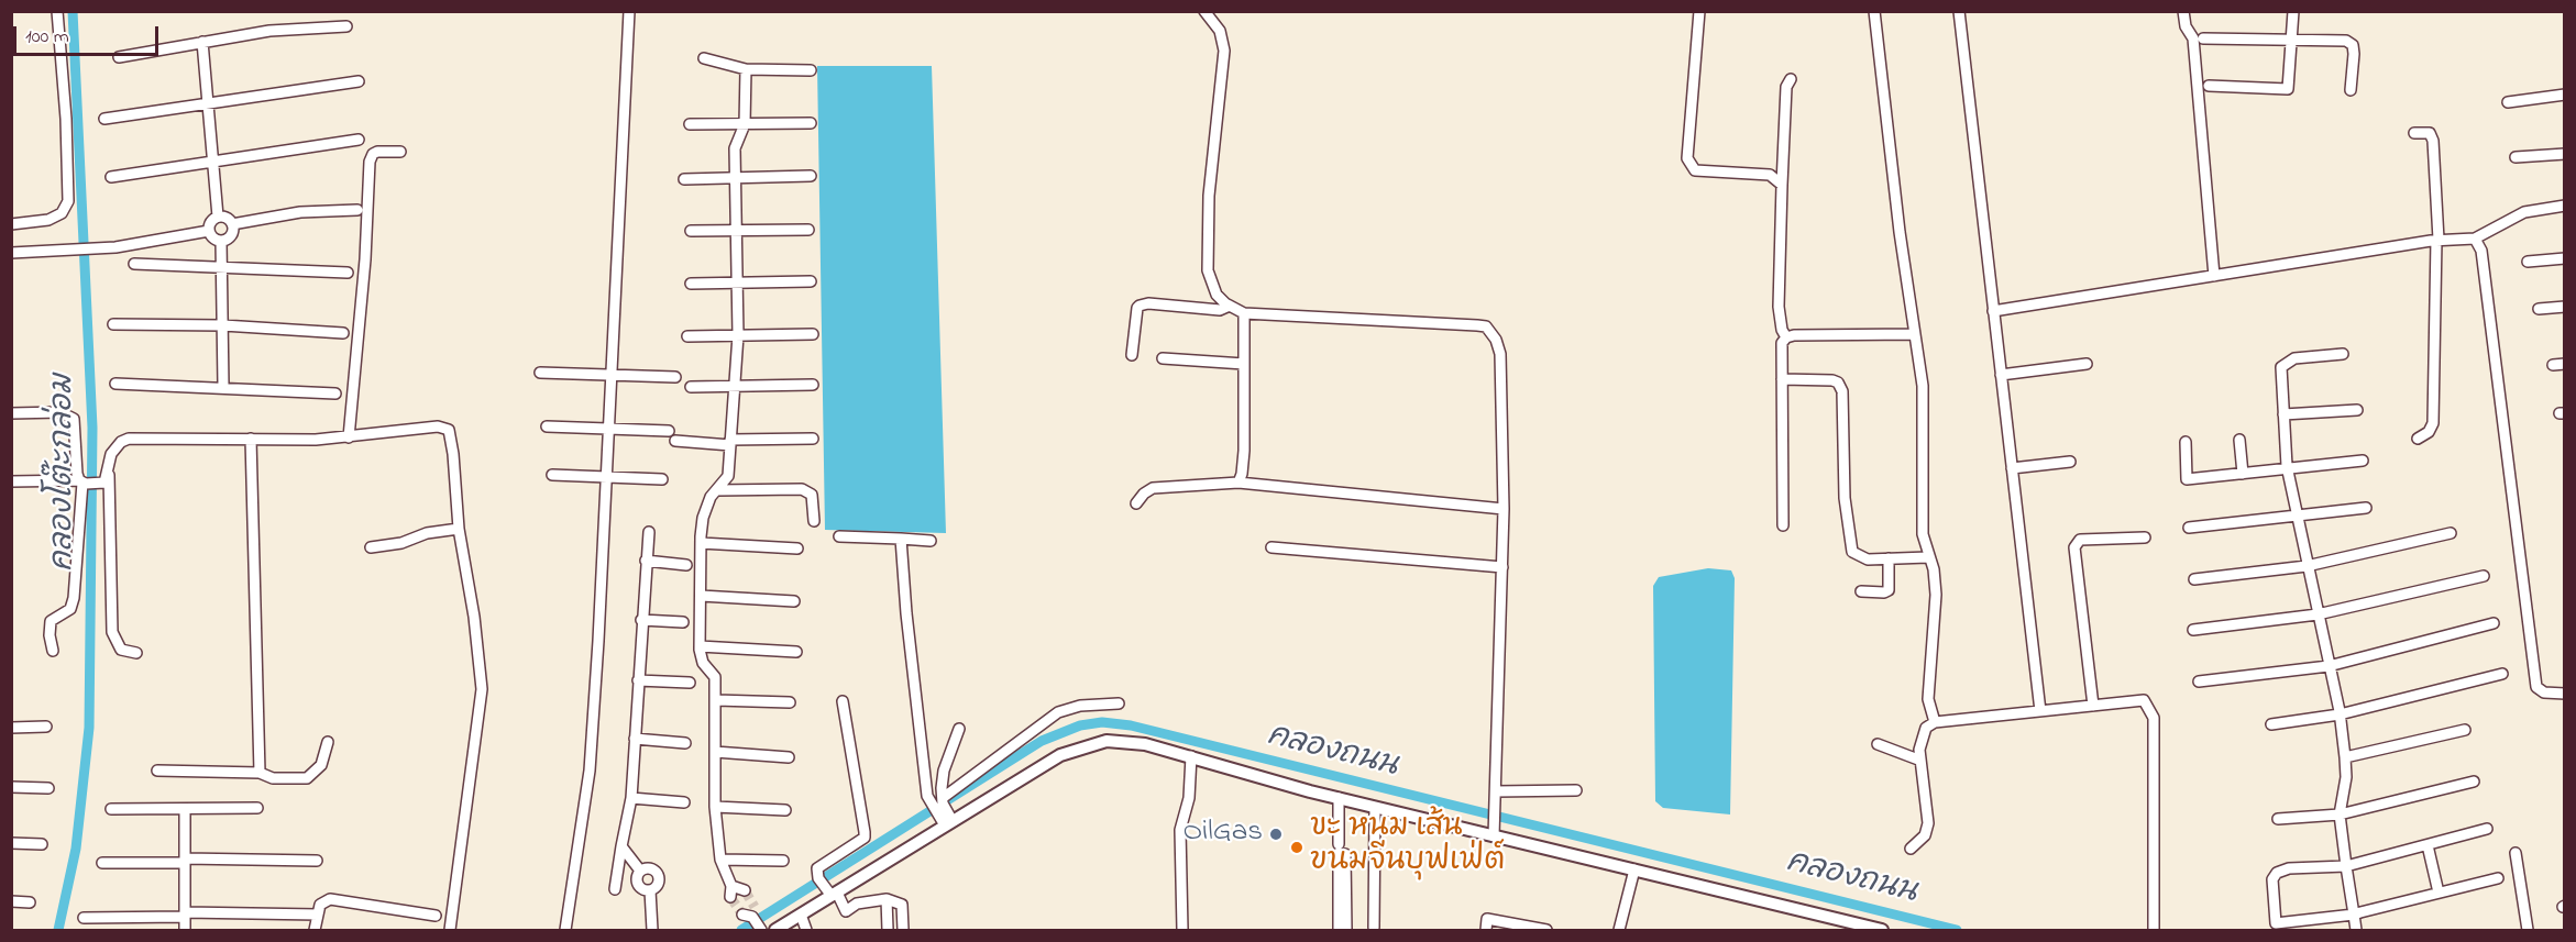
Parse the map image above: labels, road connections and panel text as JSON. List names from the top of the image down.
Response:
{
  "water": ["คลองโต๊ะกล่อม", "คลองถนน"],
  "places": ["OilGas", "ขะ หนม เส้น ขนมจีนบุฟเฟ่ต์"],
  "scale_bar": "100 m"
}
